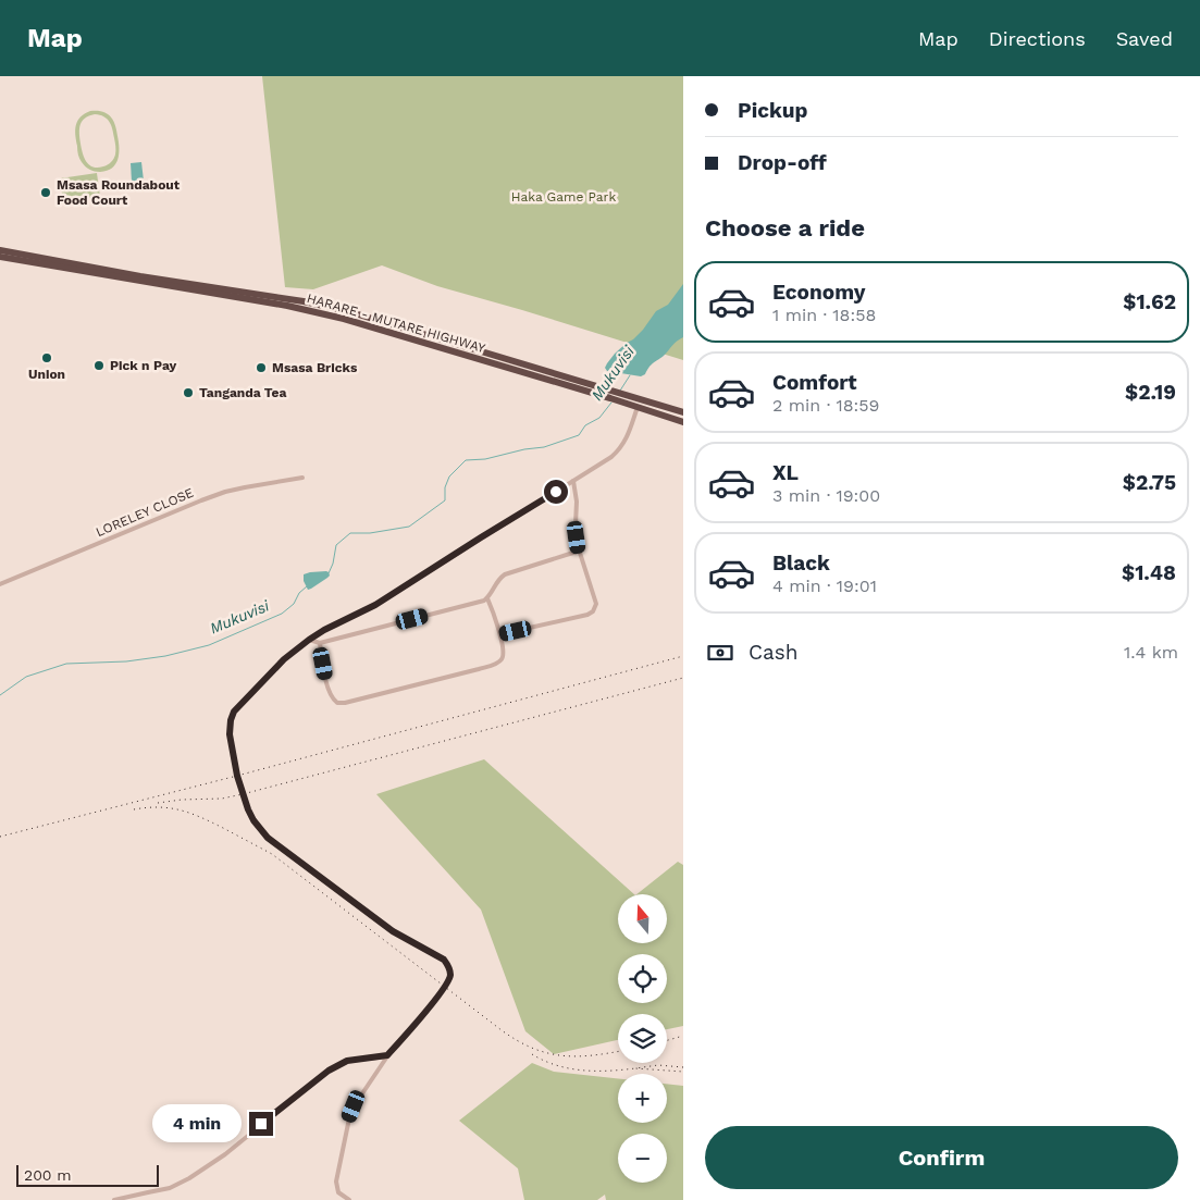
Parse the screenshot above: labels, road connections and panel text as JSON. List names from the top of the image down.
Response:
{
  "streets": {
    "highway": ["HARARE - MUTARE HIGHWAY"],
    "street": ["LORELEY CLOSE"]
  },
  "water": ["Mukuvisi"],
  "parks": ["Haka Game Park"],
  "places": [
    "Msasa Roundabout Food Court",
    "Union",
    "Pick n Pay",
    "Msasa Bricks",
    "Tanganda Tea"
  ],
  "scale_bar": "200 m",
  "north": "top",
  "page": {
    "header": "Map",
    "nav": ["Map", "Directions", "Saved"],
    "banner": ["Pickup", "Drop-off"],
    "heading": "Choose a ride",
    "list": [
      {
        "name": "Economy",
        "note": "1 min · 18:58",
        "value": "$1.62"
      },
      {
        "name": "Comfort",
        "note": "2 min · 18:59",
        "value": "$2.19"
      },
      {
        "name": "XL",
        "note": "3 min · 19:00",
        "value": "$2.75"
      },
      {
        "name": "Black",
        "note": "4 min · 19:01",
        "value": "$1.48"
      }
    ],
    "pay": ["Cash", "1.4 km"],
    "map_buttons": ["+", "−"],
    "bubble": "4 min",
    "buttons": "Confirm",
    "scale": "200 m"
  }
}
